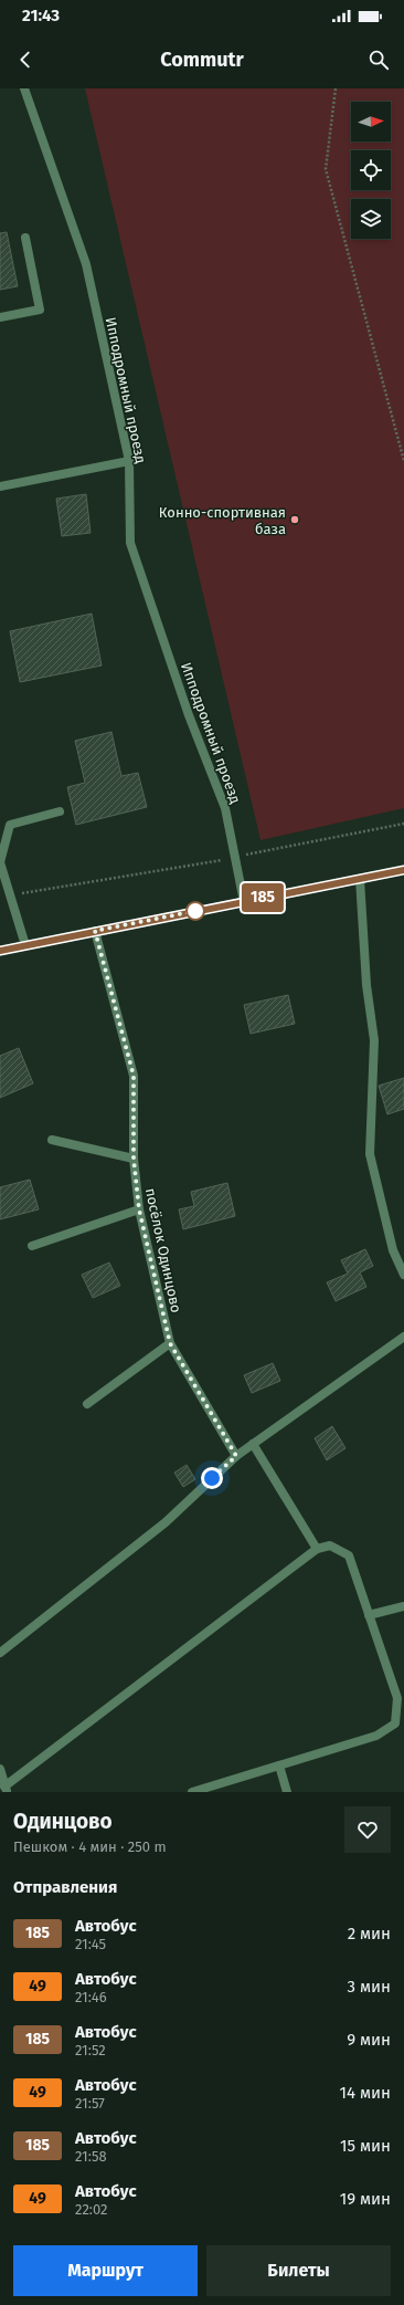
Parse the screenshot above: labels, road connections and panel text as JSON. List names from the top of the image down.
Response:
{
  "streets": {
    "street": ["Ипподромный проезд", "посёлок Одинцово"]
  },
  "places": ["Конно-спортивная база"],
  "lines": ["bus line 185"],
  "north": "right",
  "page": {
    "status": "21:43",
    "header": "Commutr",
    "on_map": "185",
    "heading": [
      ["Одинцово", "Пешком · 4 мин · 250 m"],
      "Отправления"
    ],
    "list": [
      {
        "mark": "185",
        "name": "Автобус",
        "note": "21:45",
        "value": "2 мин"
      },
      {
        "mark": "49",
        "name": "Автобус",
        "note": "21:46",
        "value": "3 мин"
      },
      {
        "mark": "185",
        "name": "Автобус",
        "note": "21:52",
        "value": "9 мин"
      },
      {
        "mark": "49",
        "name": "Автобус",
        "note": "21:57",
        "value": "14 мин"
      },
      {
        "mark": "185",
        "name": "Автобус",
        "note": "21:58",
        "value": "15 мин"
      },
      {
        "mark": "49",
        "name": "Автобус",
        "note": "22:02",
        "value": "19 мин"
      }
    ],
    "buttons": ["Маршрут", "Билеты"]
  }
}
